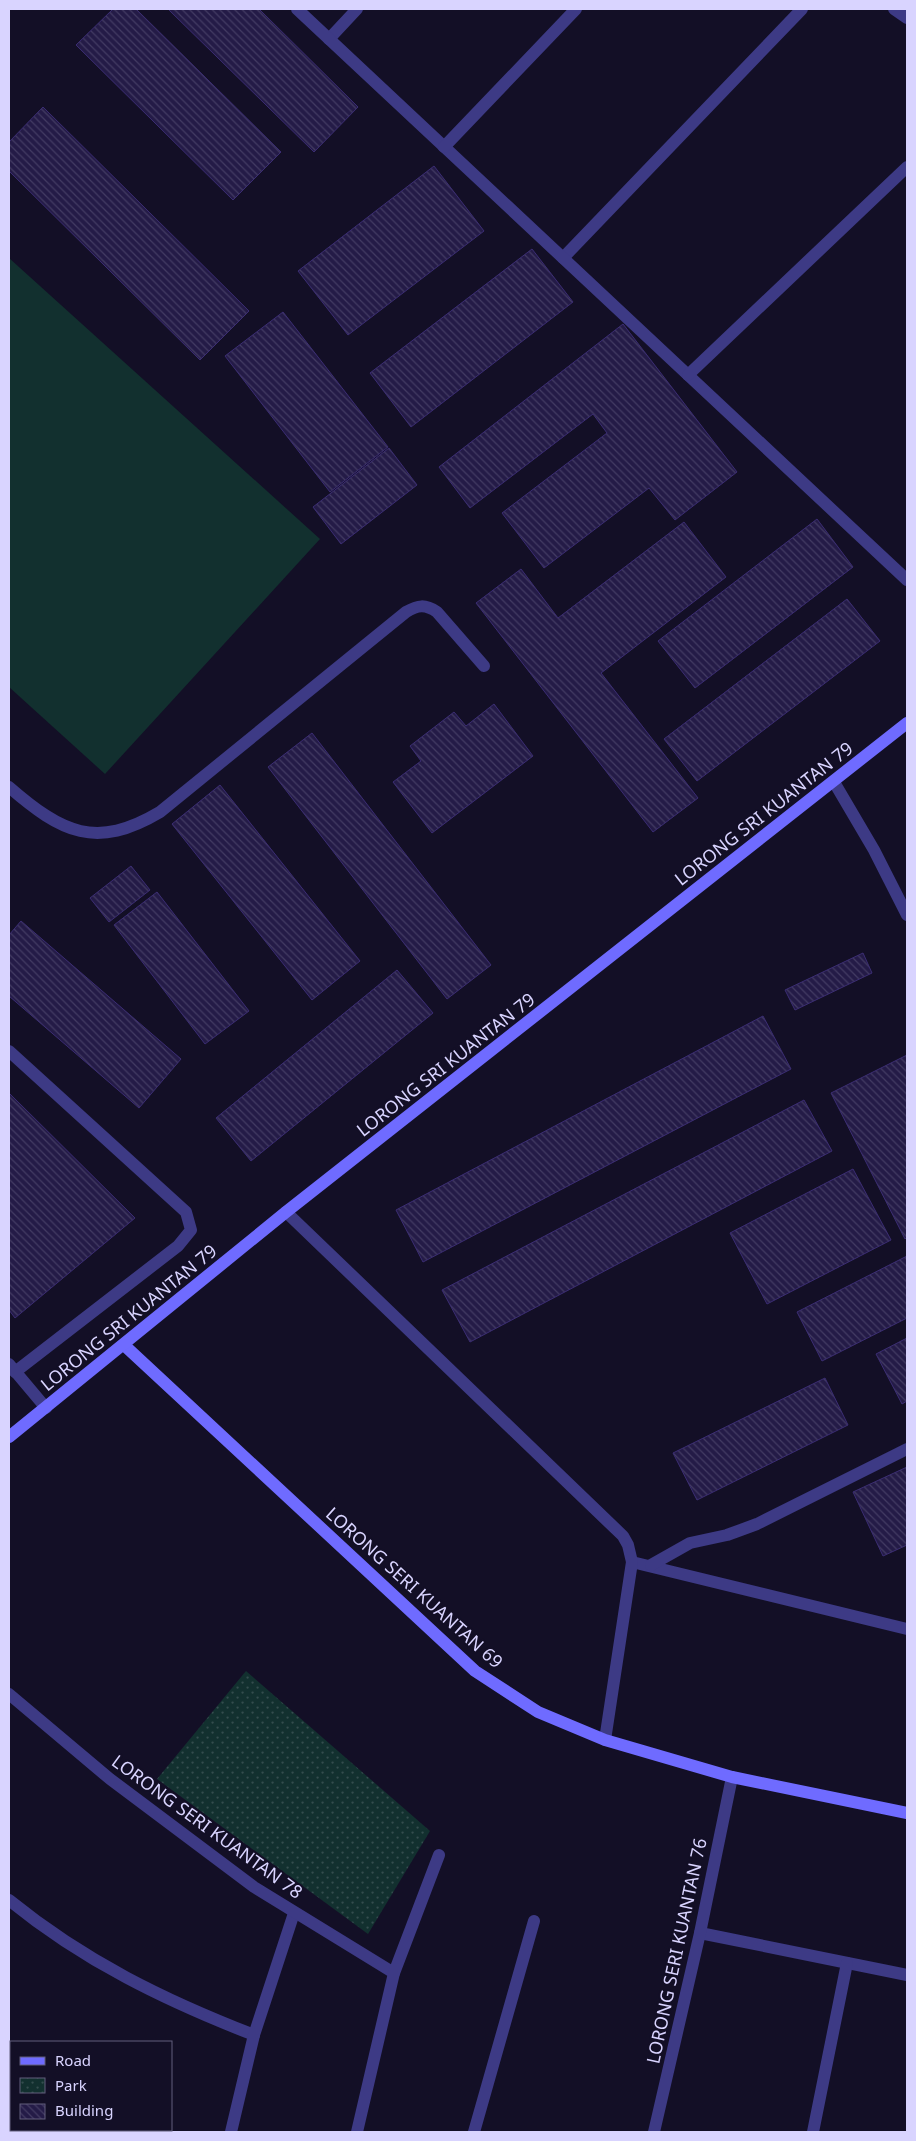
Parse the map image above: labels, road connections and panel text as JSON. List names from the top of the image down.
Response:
{
  "streets": {
    "street": [
      "LORONG SRI KUANTAN 79",
      "LORONG SERI KUANTAN 69",
      "LORONG SERI KUANTAN 78",
      "LORONG SERI KUANTAN 76"
    ]
  },
  "crossings": [
    ["LORONG SRI KUANTAN 79", "LORONG SERI KUANTAN 69"],
    ["LORONG SERI KUANTAN 69", "LORONG SERI KUANTAN 76"]
  ],
  "legend": ["Road", "Park", "Building"]
}
